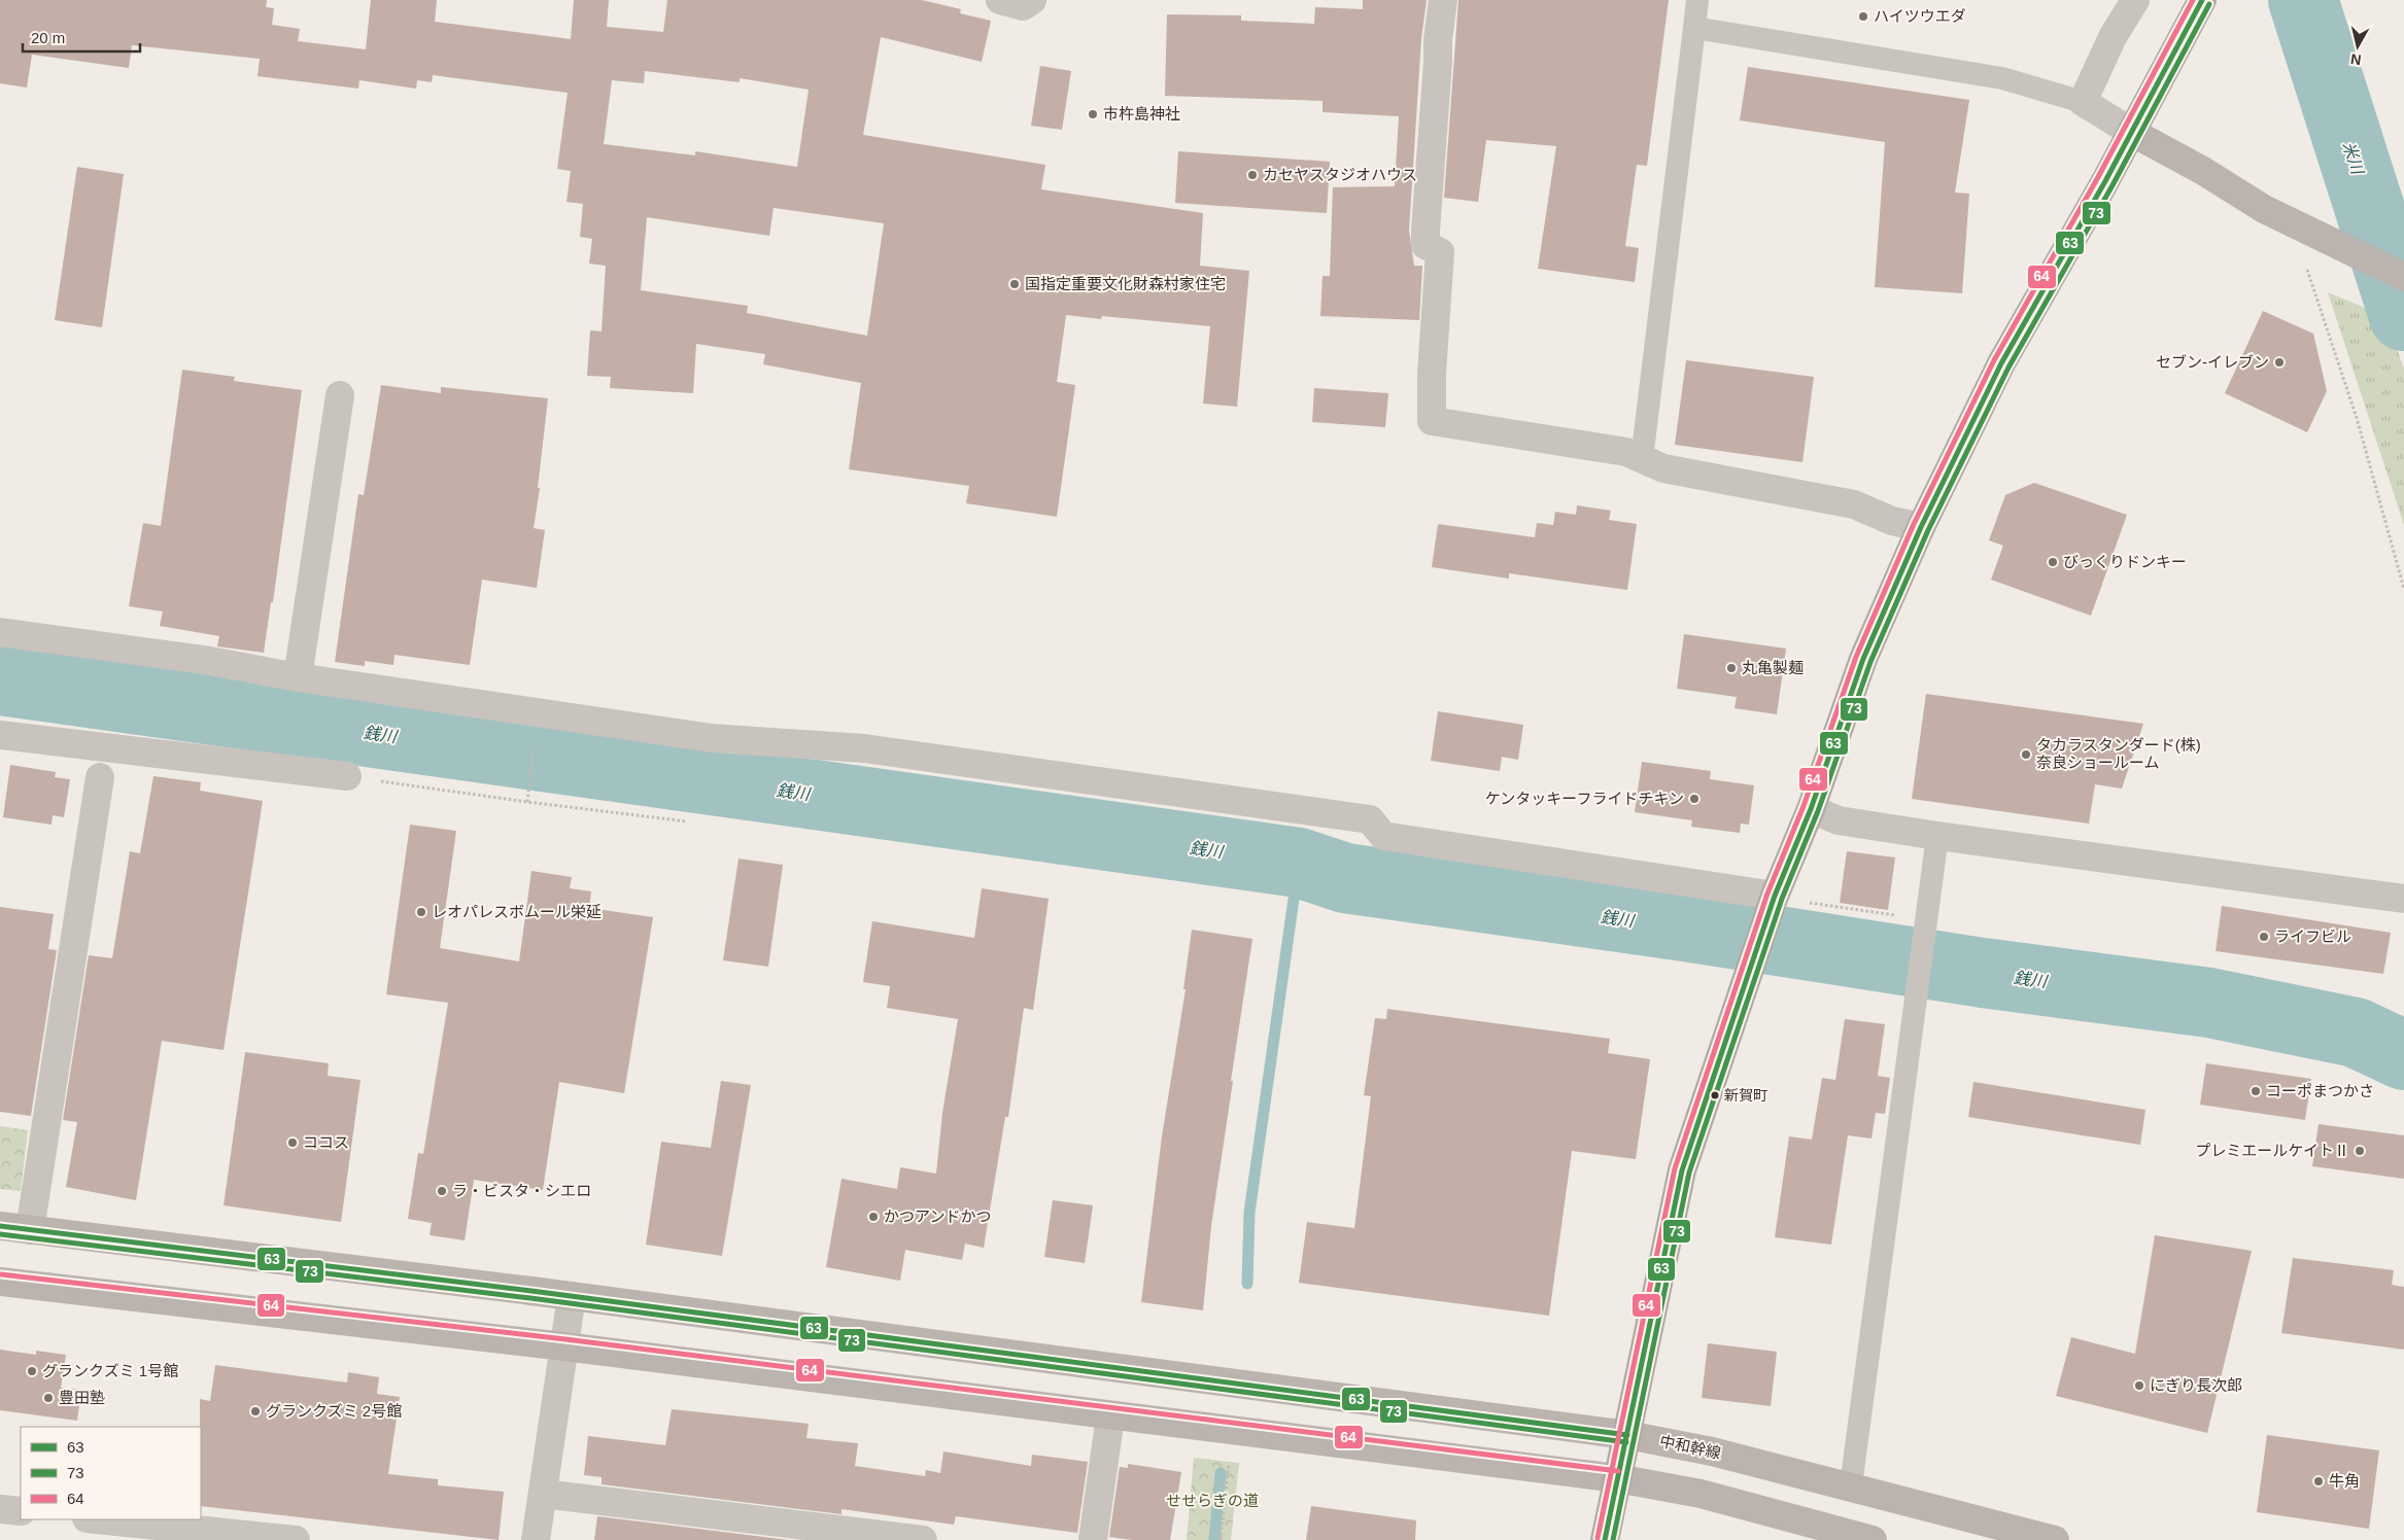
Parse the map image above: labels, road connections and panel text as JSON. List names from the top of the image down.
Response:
{
  "streets": {
    "main road": ["中和幹線"]
  },
  "water": ["米川", "銭川"],
  "parks": ["せせらぎの道"],
  "places": [
    "ハイツウエダ",
    "市杵島神社",
    "カセヤスタジオハウス",
    "国指定重要文化財森村家住宅",
    "セブン-イレブン",
    "びっくりドンキー",
    "丸亀製麺",
    "タカラスタンダード(株) 奈良ショールーム",
    "ケンタッキーフライドチキン",
    "レオパレスボムール栄延",
    "ライフビル",
    "コーポまつかさ",
    "新賀町",
    "ココス",
    "プレミエールケイトⅡ",
    "ラ・ビスタ・シエロ",
    "かつアンドかつ",
    "グランクズミ 1号館",
    "にぎり長次郎",
    "豊田塾",
    "グランクズミ 2号館",
    "牛角"
  ],
  "lines": ["transit line 63", "transit line 64", "transit line 73"],
  "legend": ["63", "73", "64"],
  "scale_bar": "20 m",
  "north": "bottom"
}
